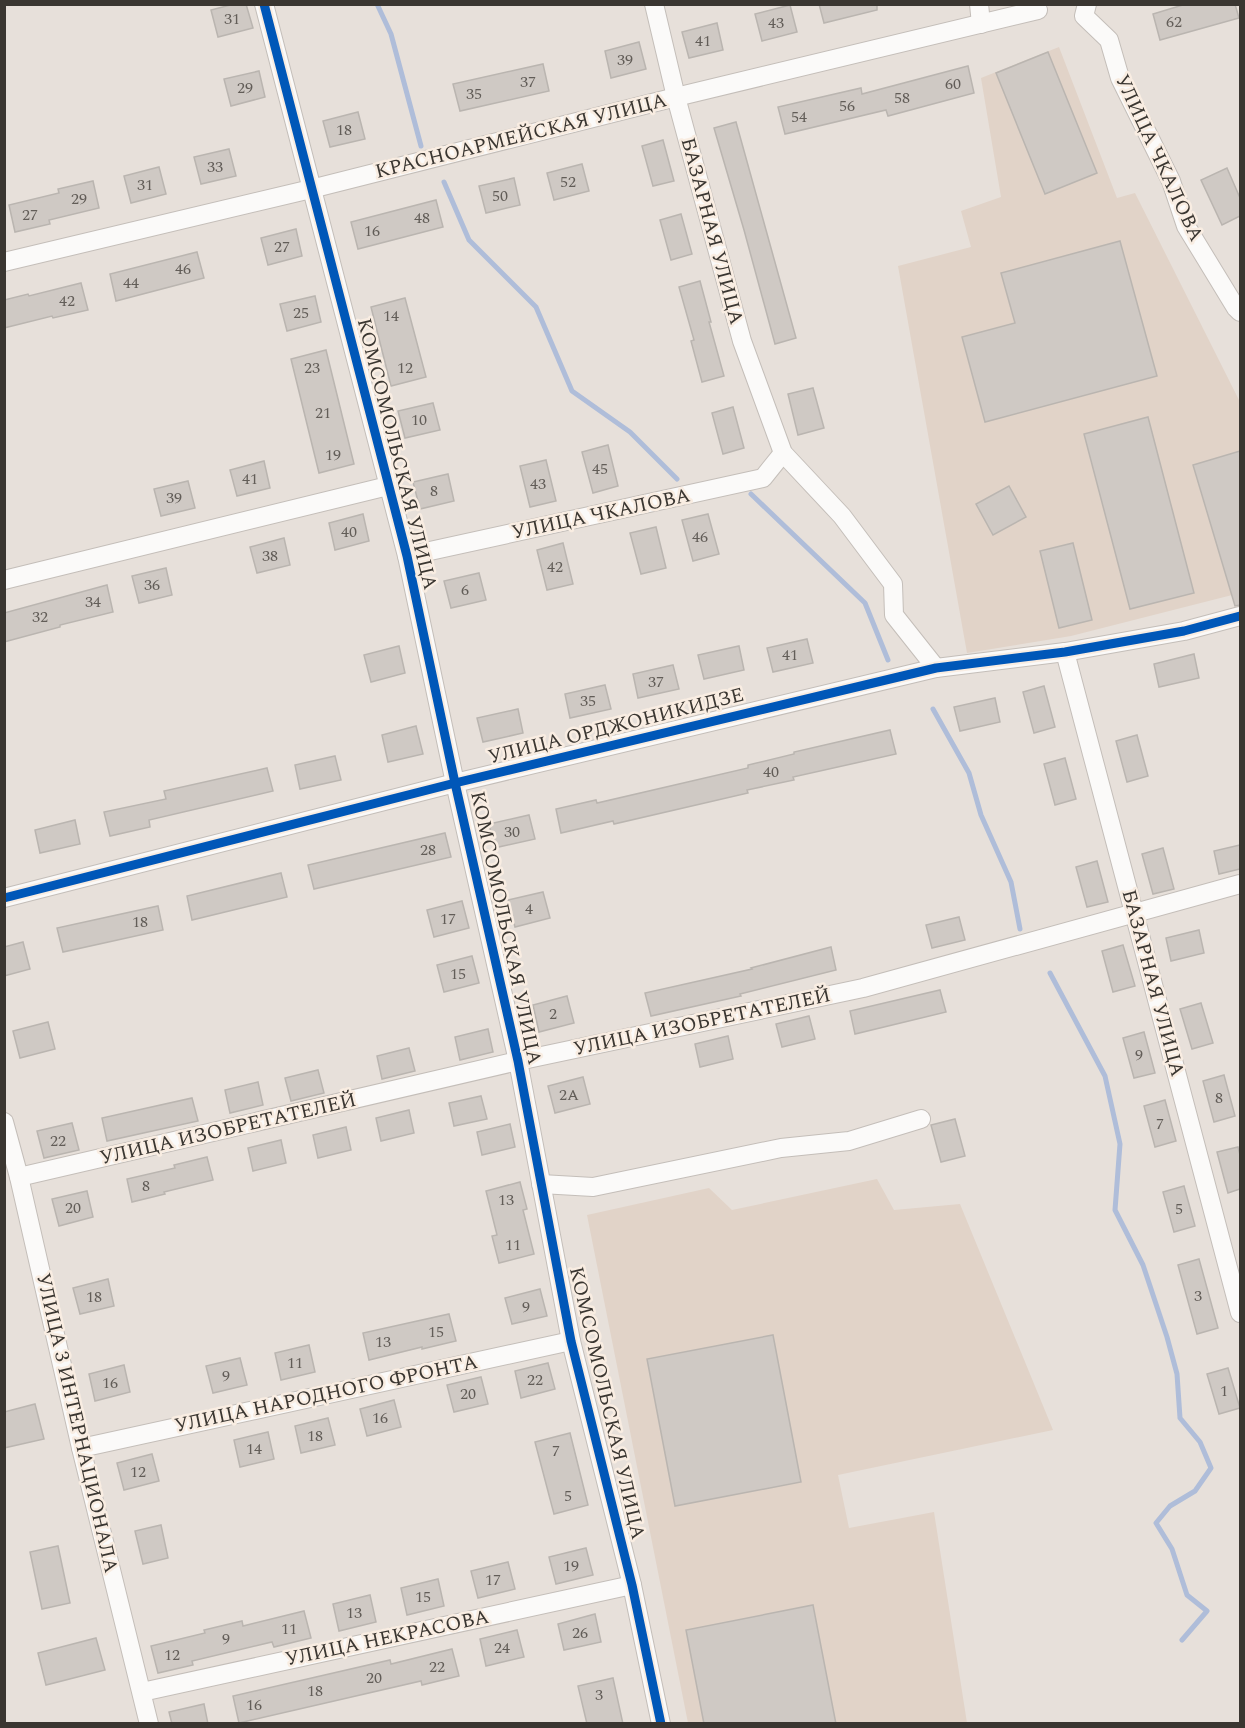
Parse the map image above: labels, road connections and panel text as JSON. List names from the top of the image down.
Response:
{
  "streets": {
    "street": [
      "КРАСНОАРМЕЙСКАЯ УЛИЦА",
      "УЛИЦА ЧКАЛОВА",
      "БАЗАРНАЯ УЛИЦА",
      "КОМСОМОЛЬСКАЯ УЛИЦА",
      "УЛИЦА ОРДЖОНИКИДЗЕ",
      "УЛИЦА ИЗОБРЕТАТЕЛЕЙ",
      "УЛИЦА НАРОДНОГО ФРОНТА",
      "УЛИЦА 3 ИНТЕРНАЦИОНАЛА",
      "УЛИЦА НЕКРАСОВА"
    ]
  },
  "crossings": [
    ["КРАСНОАРМЕЙСКАЯ УЛИЦА", "БАЗАРНАЯ УЛИЦА"],
    ["КРАСНОАРМЕЙСКАЯ УЛИЦА", "КОМСОМОЛЬСКАЯ УЛИЦА"],
    ["УЛИЦА ЧКАЛОВА", "БАЗАРНАЯ УЛИЦА"],
    ["УЛИЦА ЧКАЛОВА", "КОМСОМОЛЬСКАЯ УЛИЦА"],
    ["БАЗАРНАЯ УЛИЦА", "УЛИЦА ОРДЖОНИКИДЗЕ"],
    ["БАЗАРНАЯ УЛИЦА", "УЛИЦА ИЗОБРЕТАТЕЛЕЙ"],
    ["КОМСОМОЛЬСКАЯ УЛИЦА", "УЛИЦА ОРДЖОНИКИДЗЕ"],
    ["КОМСОМОЛЬСКАЯ УЛИЦА", "УЛИЦА ИЗОБРЕТАТЕЛЕЙ"],
    ["КОМСОМОЛЬСКАЯ УЛИЦА", "УЛИЦА НАРОДНОГО ФРОНТА"],
    ["КОМСОМОЛЬСКАЯ УЛИЦА", "УЛИЦА НЕКРАСОВА"],
    ["УЛИЦА ИЗОБРЕТАТЕЛЕЙ", "УЛИЦА 3 ИНТЕРНАЦИОНАЛА"],
    ["УЛИЦА НАРОДНОГО ФРОНТА", "УЛИЦА 3 ИНТЕРНАЦИОНАЛА"],
    ["УЛИЦА 3 ИНТЕРНАЦИОНАЛА", "УЛИЦА НЕКРАСОВА"]
  ],
  "house_numbers": [
    "31",
    "62",
    "43",
    "41",
    "39",
    "37",
    "60",
    "29",
    "35",
    "58",
    "56",
    "54",
    "18",
    "33",
    "52",
    "31",
    "50",
    "29",
    "27",
    "48",
    "16",
    "27",
    "46",
    "44",
    "42",
    "25",
    "14",
    "23",
    "12",
    "21",
    "10",
    "19",
    "45",
    "41",
    "43",
    "8",
    "39",
    "40",
    "46",
    "38",
    "42",
    "36",
    "6",
    "34",
    "32",
    "41",
    "37",
    "35",
    "40",
    "30",
    "28",
    "4",
    "17",
    "18",
    "15",
    "2",
    "9",
    "2А",
    "8",
    "7",
    "22",
    "8",
    "13",
    "20",
    "5",
    "11",
    "3",
    "18",
    "9",
    "15",
    "13",
    "11",
    "9",
    "22",
    "16",
    "1",
    "20",
    "16",
    "18",
    "14",
    "7",
    "12",
    "5",
    "19",
    "17",
    "15",
    "13",
    "11",
    "26",
    "9",
    "24",
    "12",
    "22",
    "20",
    "18",
    "3",
    "16"
  ]
}
